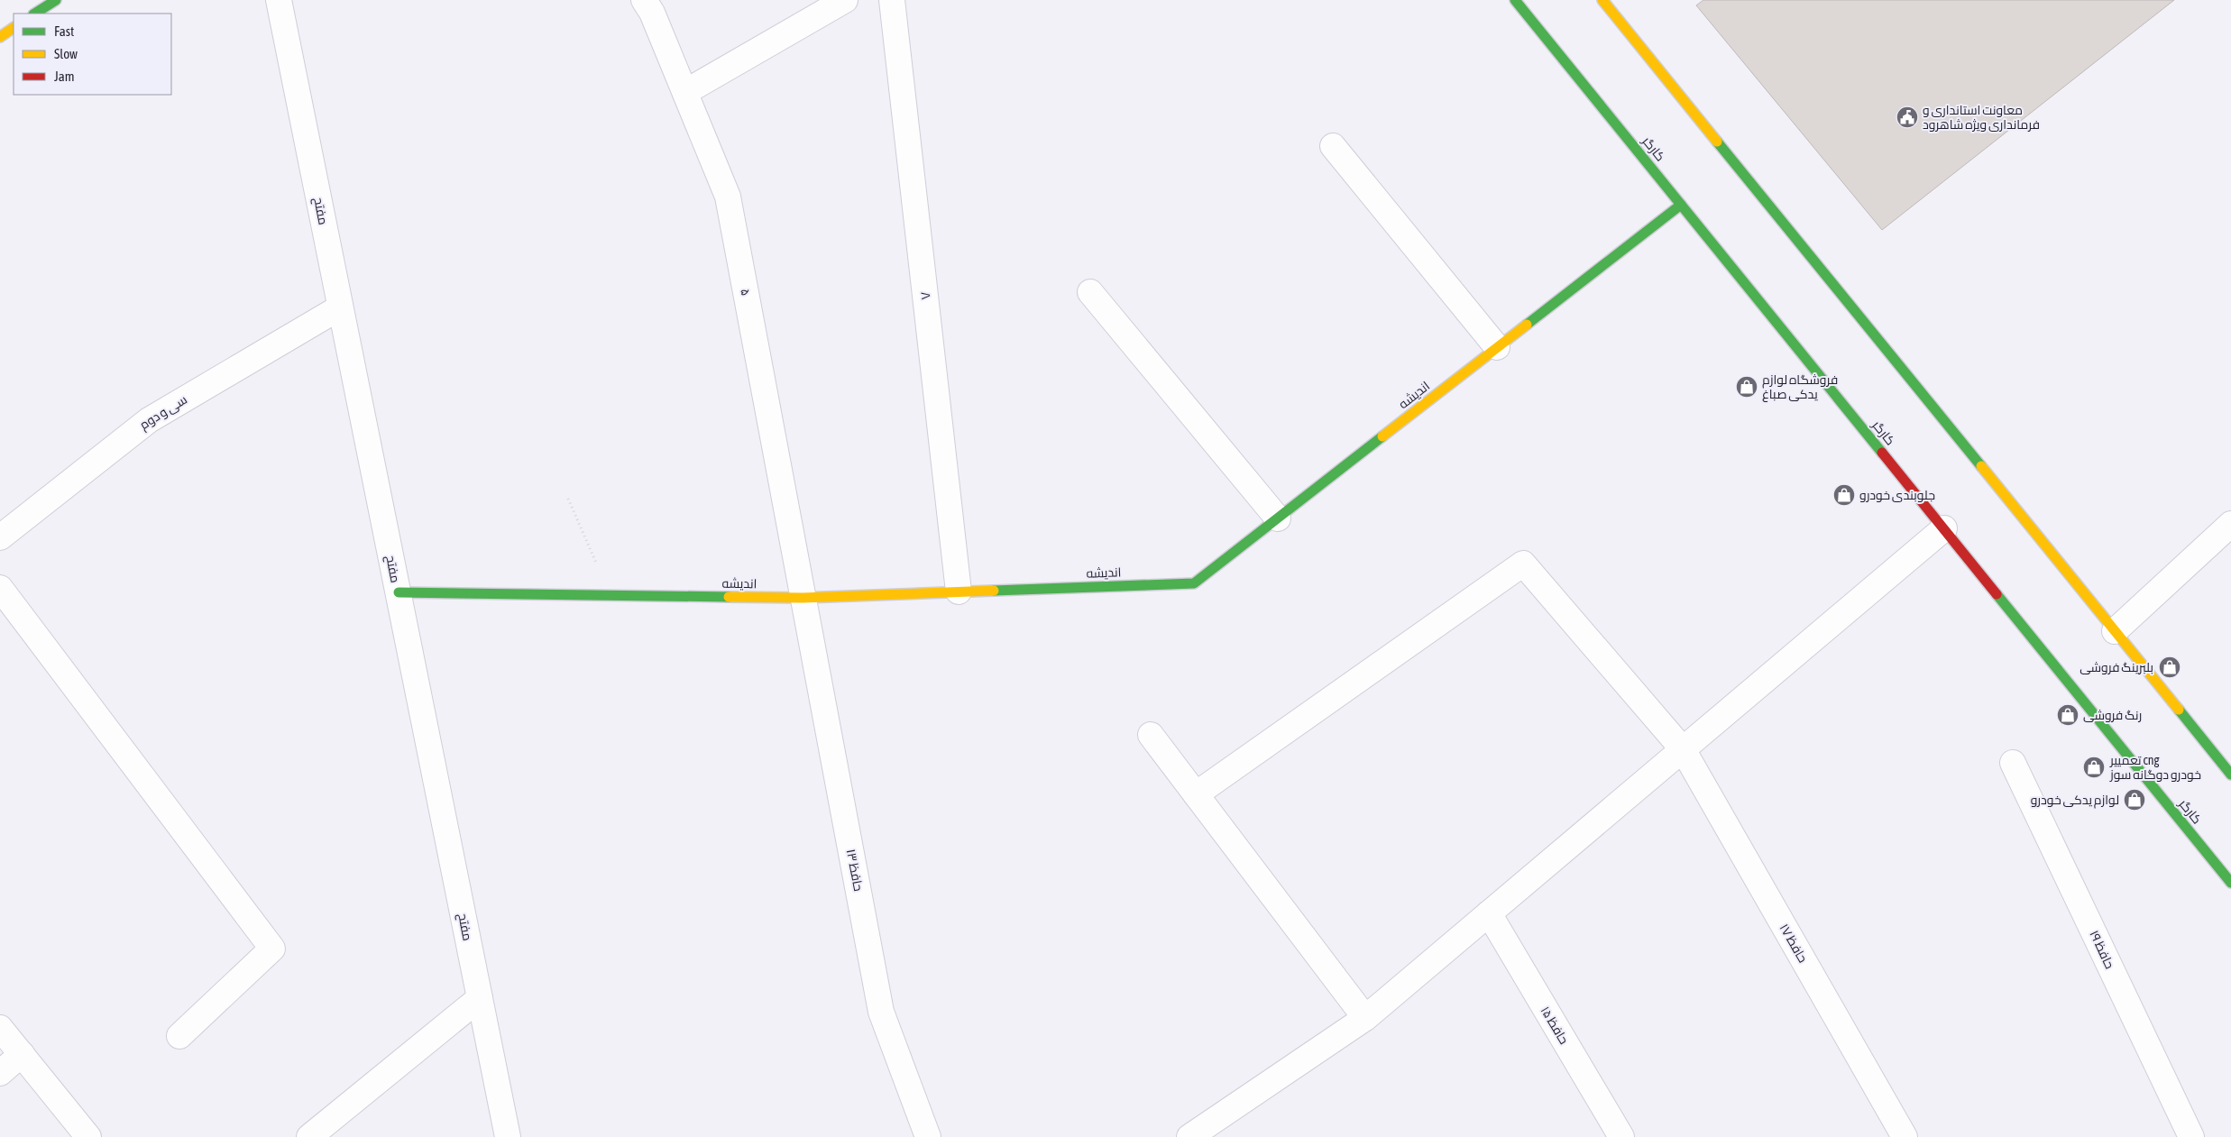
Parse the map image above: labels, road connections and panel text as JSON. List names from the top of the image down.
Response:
{
  "streets": {
    "main road": ["کارگر", "اندیشه"],
    "street": [
      "مفتح",
      "۵",
      "۷",
      "سی و دوم",
      "حافظ ۱۳",
      "حافظ ۱۷",
      "حافظ ۱۹",
      "حافظ ۱۵"
    ]
  },
  "crossings": [
    ["کارگر", "اندیشه"],
    ["مفتح", "اندیشه"],
    ["مفتح", "سی و دوم"],
    ["۵", "اندیشه"],
    ["۵", "حافظ ۱۳"],
    ["۷", "اندیشه"],
    ["اندیشه", "حافظ ۱۳"]
  ],
  "places": {
    "public building": ["معاونت استانداری و فرمانداری ویژه شاهرود"],
    "shop": [
      "فروشگاه لوازم یدکی صباغ",
      "جلوبندی خودرو",
      "بلبرینگ فروشی",
      "رنگ فروشی",
      "تعمییر cng خودرو دوگانه سوز",
      "لوازم یدکی خودرو"
    ]
  },
  "legend": ["Fast", "Slow", "Jam"]
}
